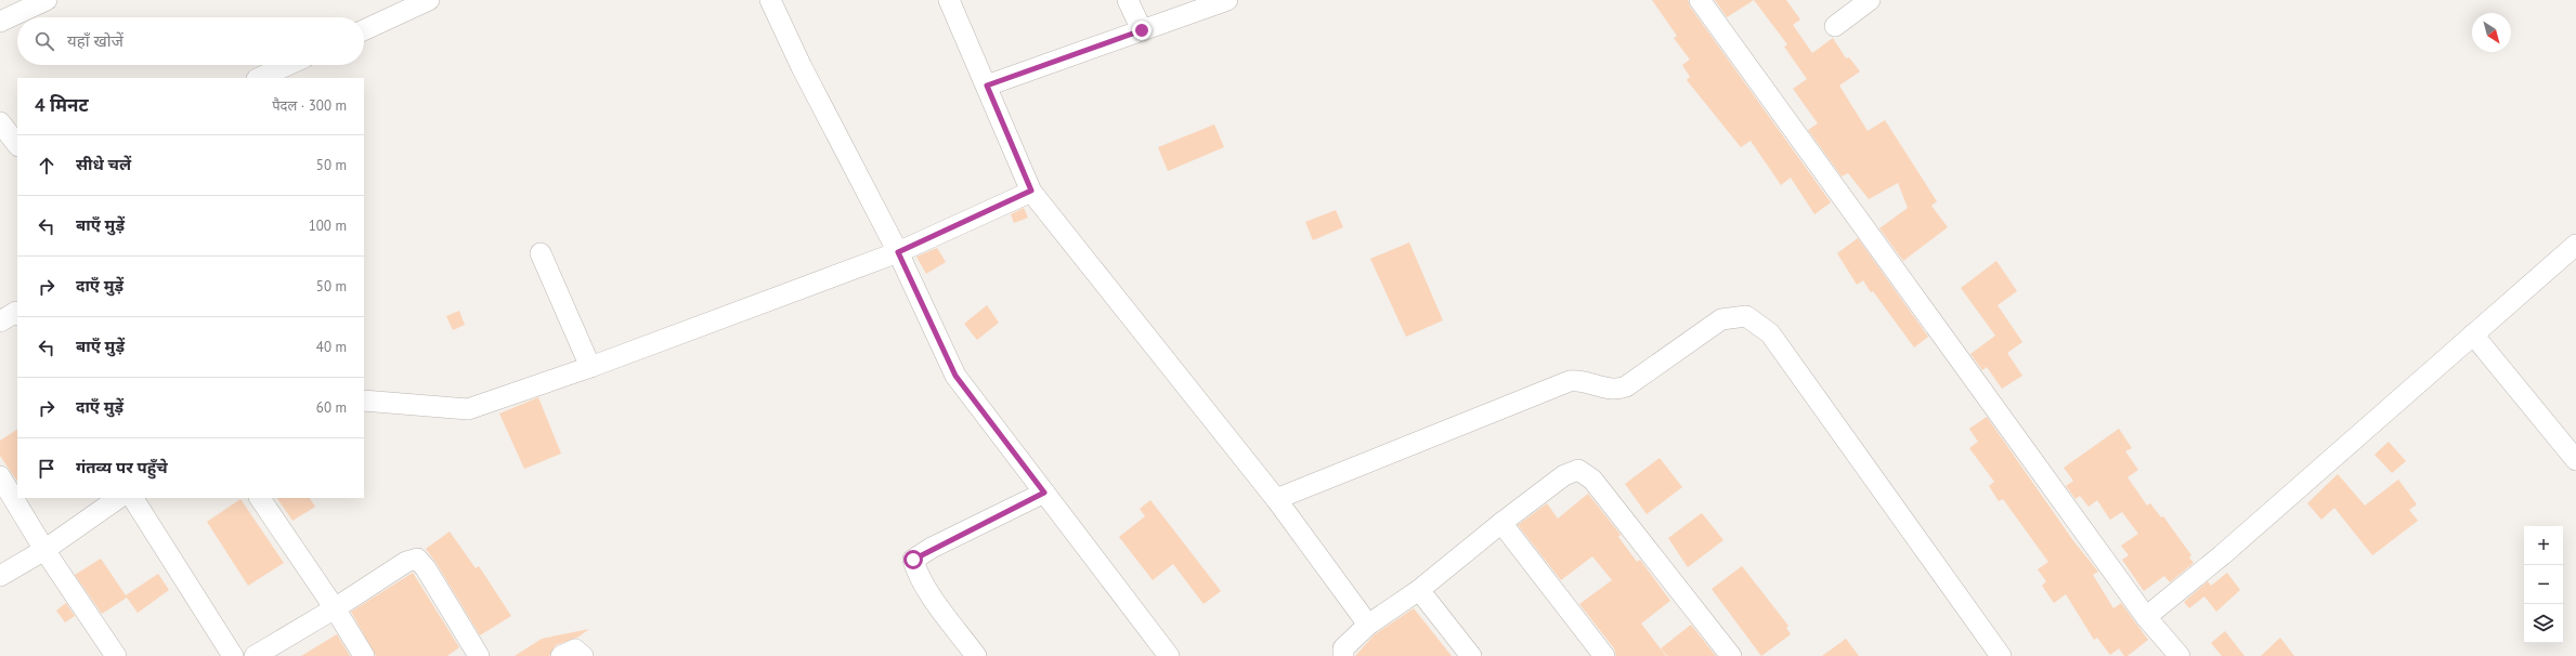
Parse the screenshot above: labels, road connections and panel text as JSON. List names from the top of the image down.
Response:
{
  "north": "bottom right",
  "page": {
    "search": "यहाँ खोजें",
    "heading": ["4 मिनट", "पैदल · 300 m"],
    "list": [
      ["सीधे चलें", "50 m"],
      ["बाएँ मुड़ें", "100 m"],
      ["दाएँ मुड़ें", "50 m"],
      ["बाएँ मुड़ें", "40 m"],
      ["दाएँ मुड़ें", "60 m"],
      "गंतव्य पर पहुँचे"
    ],
    "map_buttons": ["+", "−"]
  }
}
